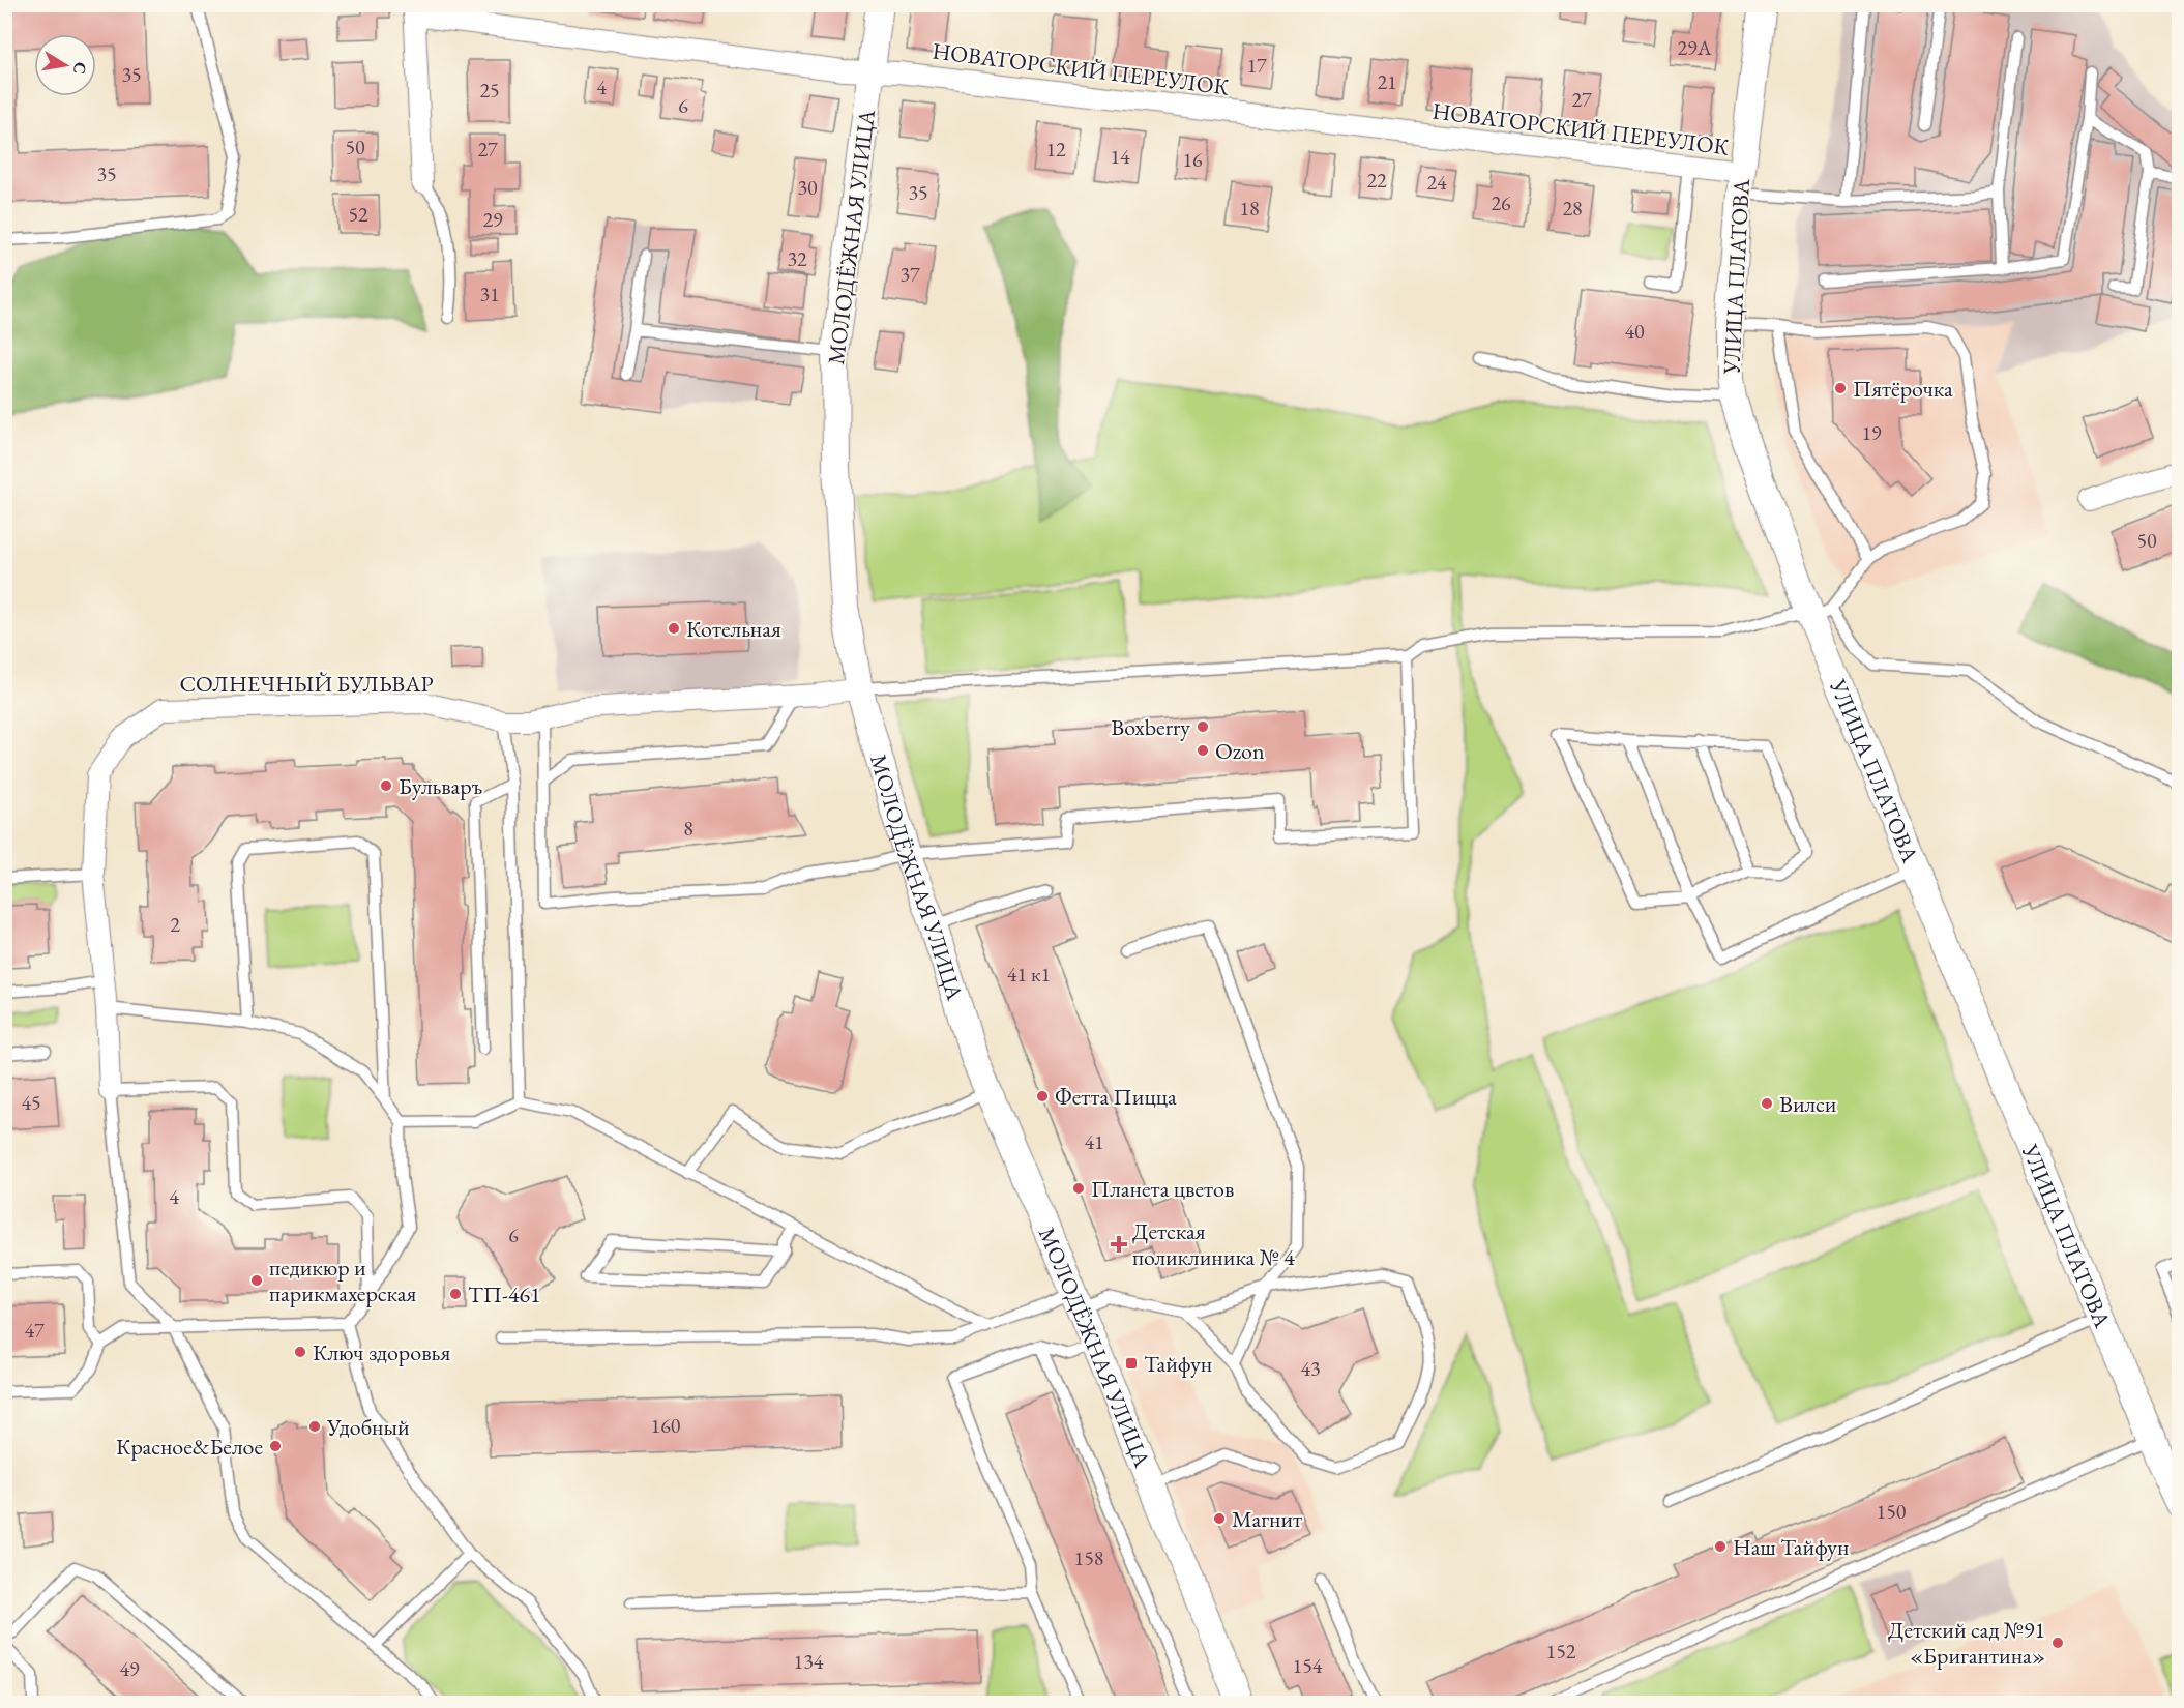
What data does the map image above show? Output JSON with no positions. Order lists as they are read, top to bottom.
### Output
{
  "streets": {
    "street": [
      "НОВАТОРСКИЙ ПЕРЕУЛОК",
      "МОЛОДЁЖНАЯ УЛИЦА",
      "УЛИЦА ПЛАТОВА",
      "СОЛНЕЧНЫЙ БУЛЬВАР"
    ]
  },
  "crossings": [
    ["НОВАТОРСКИЙ ПЕРЕУЛОК", "МОЛОДЁЖНАЯ УЛИЦА"],
    ["НОВАТОРСКИЙ ПЕРЕУЛОК", "УЛИЦА ПЛАТОВА"],
    ["МОЛОДЁЖНАЯ УЛИЦА", "СОЛНЕЧНЫЙ БУЛЬВАР"]
  ],
  "places": {
    "other": [
      "Пятёрочка",
      "Котельная",
      "Boxberry",
      "Ozon",
      "Бульваръ",
      "Фетта Пицца",
      "Вилси",
      "Планета цветов",
      "педикюр и парикмахерская",
      "ТП-461",
      "Ключ здоровья",
      "Удобный",
      "Красное&Белое",
      "Магнит",
      "Наш Тайфун",
      "Детский сад №91 «Бригантина»"
    ],
    "health": ["Детская поликлиника № 4"],
    "transit": ["Тайфун"]
  },
  "house_numbers": [
    "29А",
    "17",
    "35",
    "21",
    "4",
    "25",
    "27",
    "6",
    "50",
    "27",
    "12",
    "14",
    "16",
    "35",
    "22",
    "24",
    "30",
    "35",
    "26",
    "18",
    "28",
    "52",
    "29",
    "32",
    "37",
    "31",
    "40",
    "19",
    "50",
    "8",
    "2",
    "41 к1",
    "45",
    "41",
    "4",
    "6",
    "47",
    "43",
    "160",
    "150",
    "158",
    "152",
    "134",
    "154",
    "49"
  ],
  "north": "right"
}
